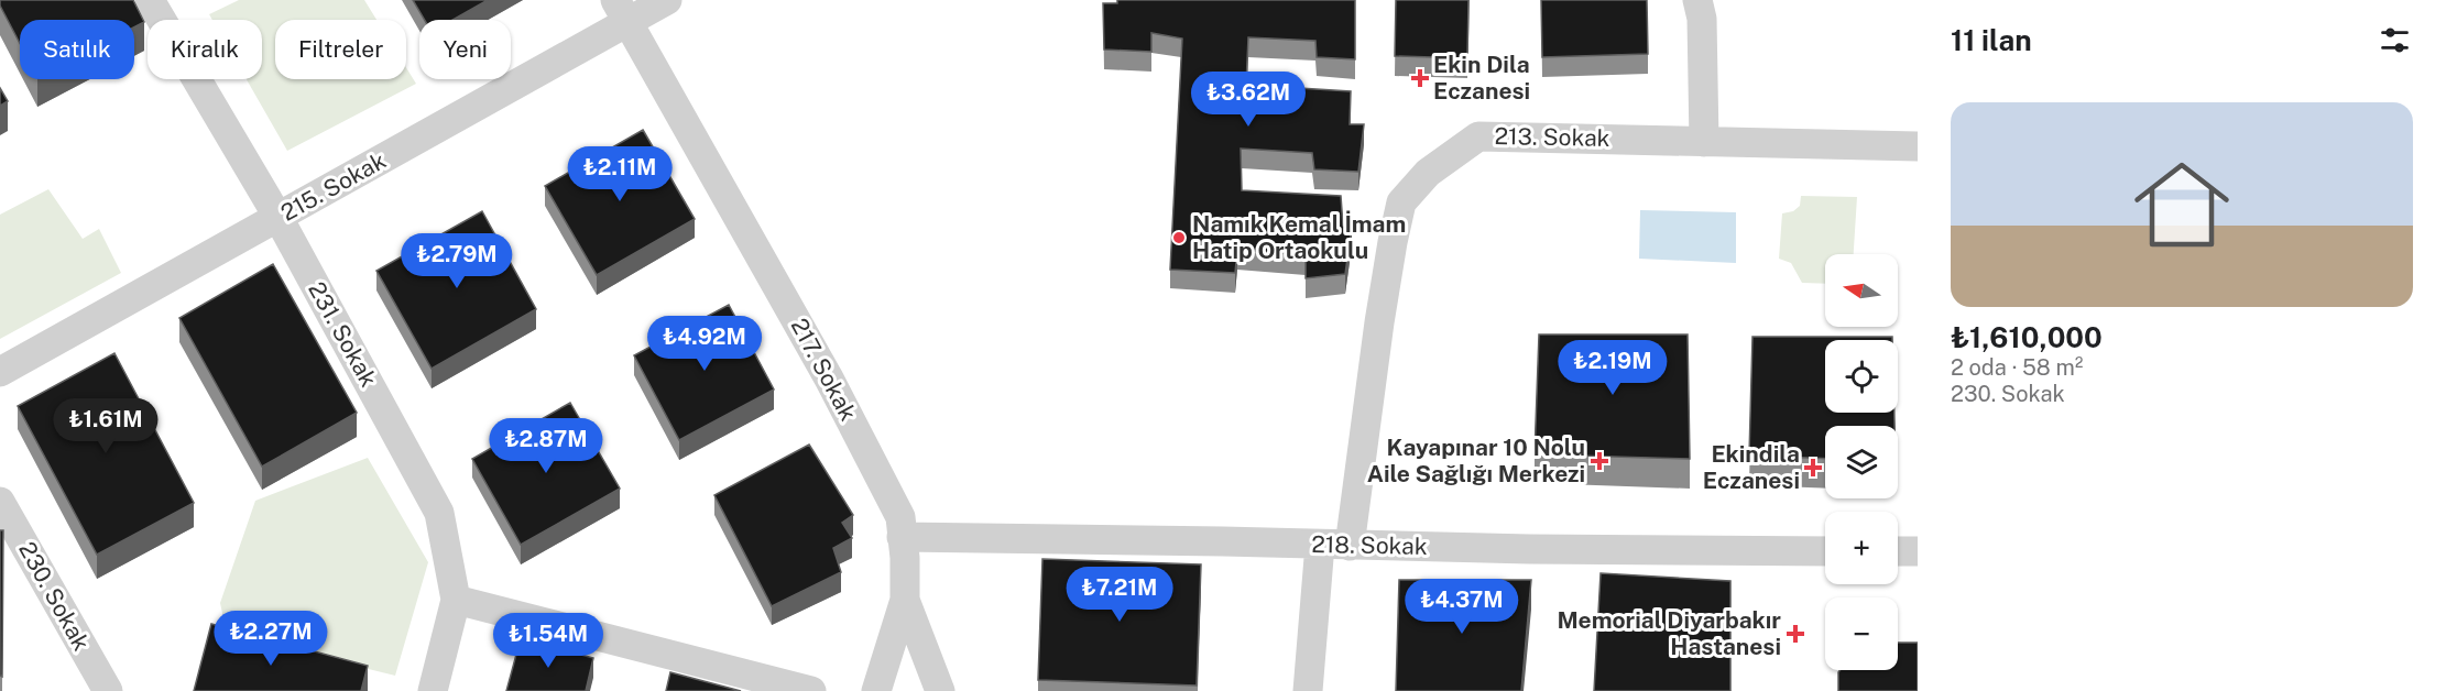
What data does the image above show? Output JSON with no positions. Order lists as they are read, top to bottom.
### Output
{
  "streets": {
    "street": [
      "213. Sokak",
      "215. Sokak",
      "231. Sokak",
      "217. Sokak",
      "218. Sokak",
      "230. Sokak"
    ]
  },
  "crossings": [
    ["213. Sokak", "218. Sokak"],
    ["215. Sokak", "231. Sokak"],
    ["215. Sokak", "217. Sokak"],
    ["217. Sokak", "218. Sokak"]
  ],
  "places": {
    "health": [
      "Ekin Dila Eczanesi",
      "Kayapınar 10 Nolu Aile Sağlığı Merkezi",
      "Ekindila Eczanesi",
      "Memorial Diyarbakır Hastanesi"
    ],
    "other": ["Namık Kemal İmam Hatip Ortaokulu"]
  },
  "north": "left",
  "page": {
    "heading": "11 ilan",
    "chip": [
      "Satılık",
      "Kiralık",
      "Filtreler",
      "Yeni"
    ],
    "price": [
      "₺3.62M",
      "₺2.11M",
      "₺2.79M",
      "₺4.92M",
      "₺2.19M",
      "₺1.61M",
      "₺2.87M",
      "₺7.21M",
      "₺4.37M",
      "₺2.27M",
      "₺1.54M"
    ],
    "list": [
      {
        "name": "₺1,610,000",
        "note": "2 oda · 58 m² · 230. Sokak"
      }
    ],
    "map_buttons": ["+", "−"]
  }
}
